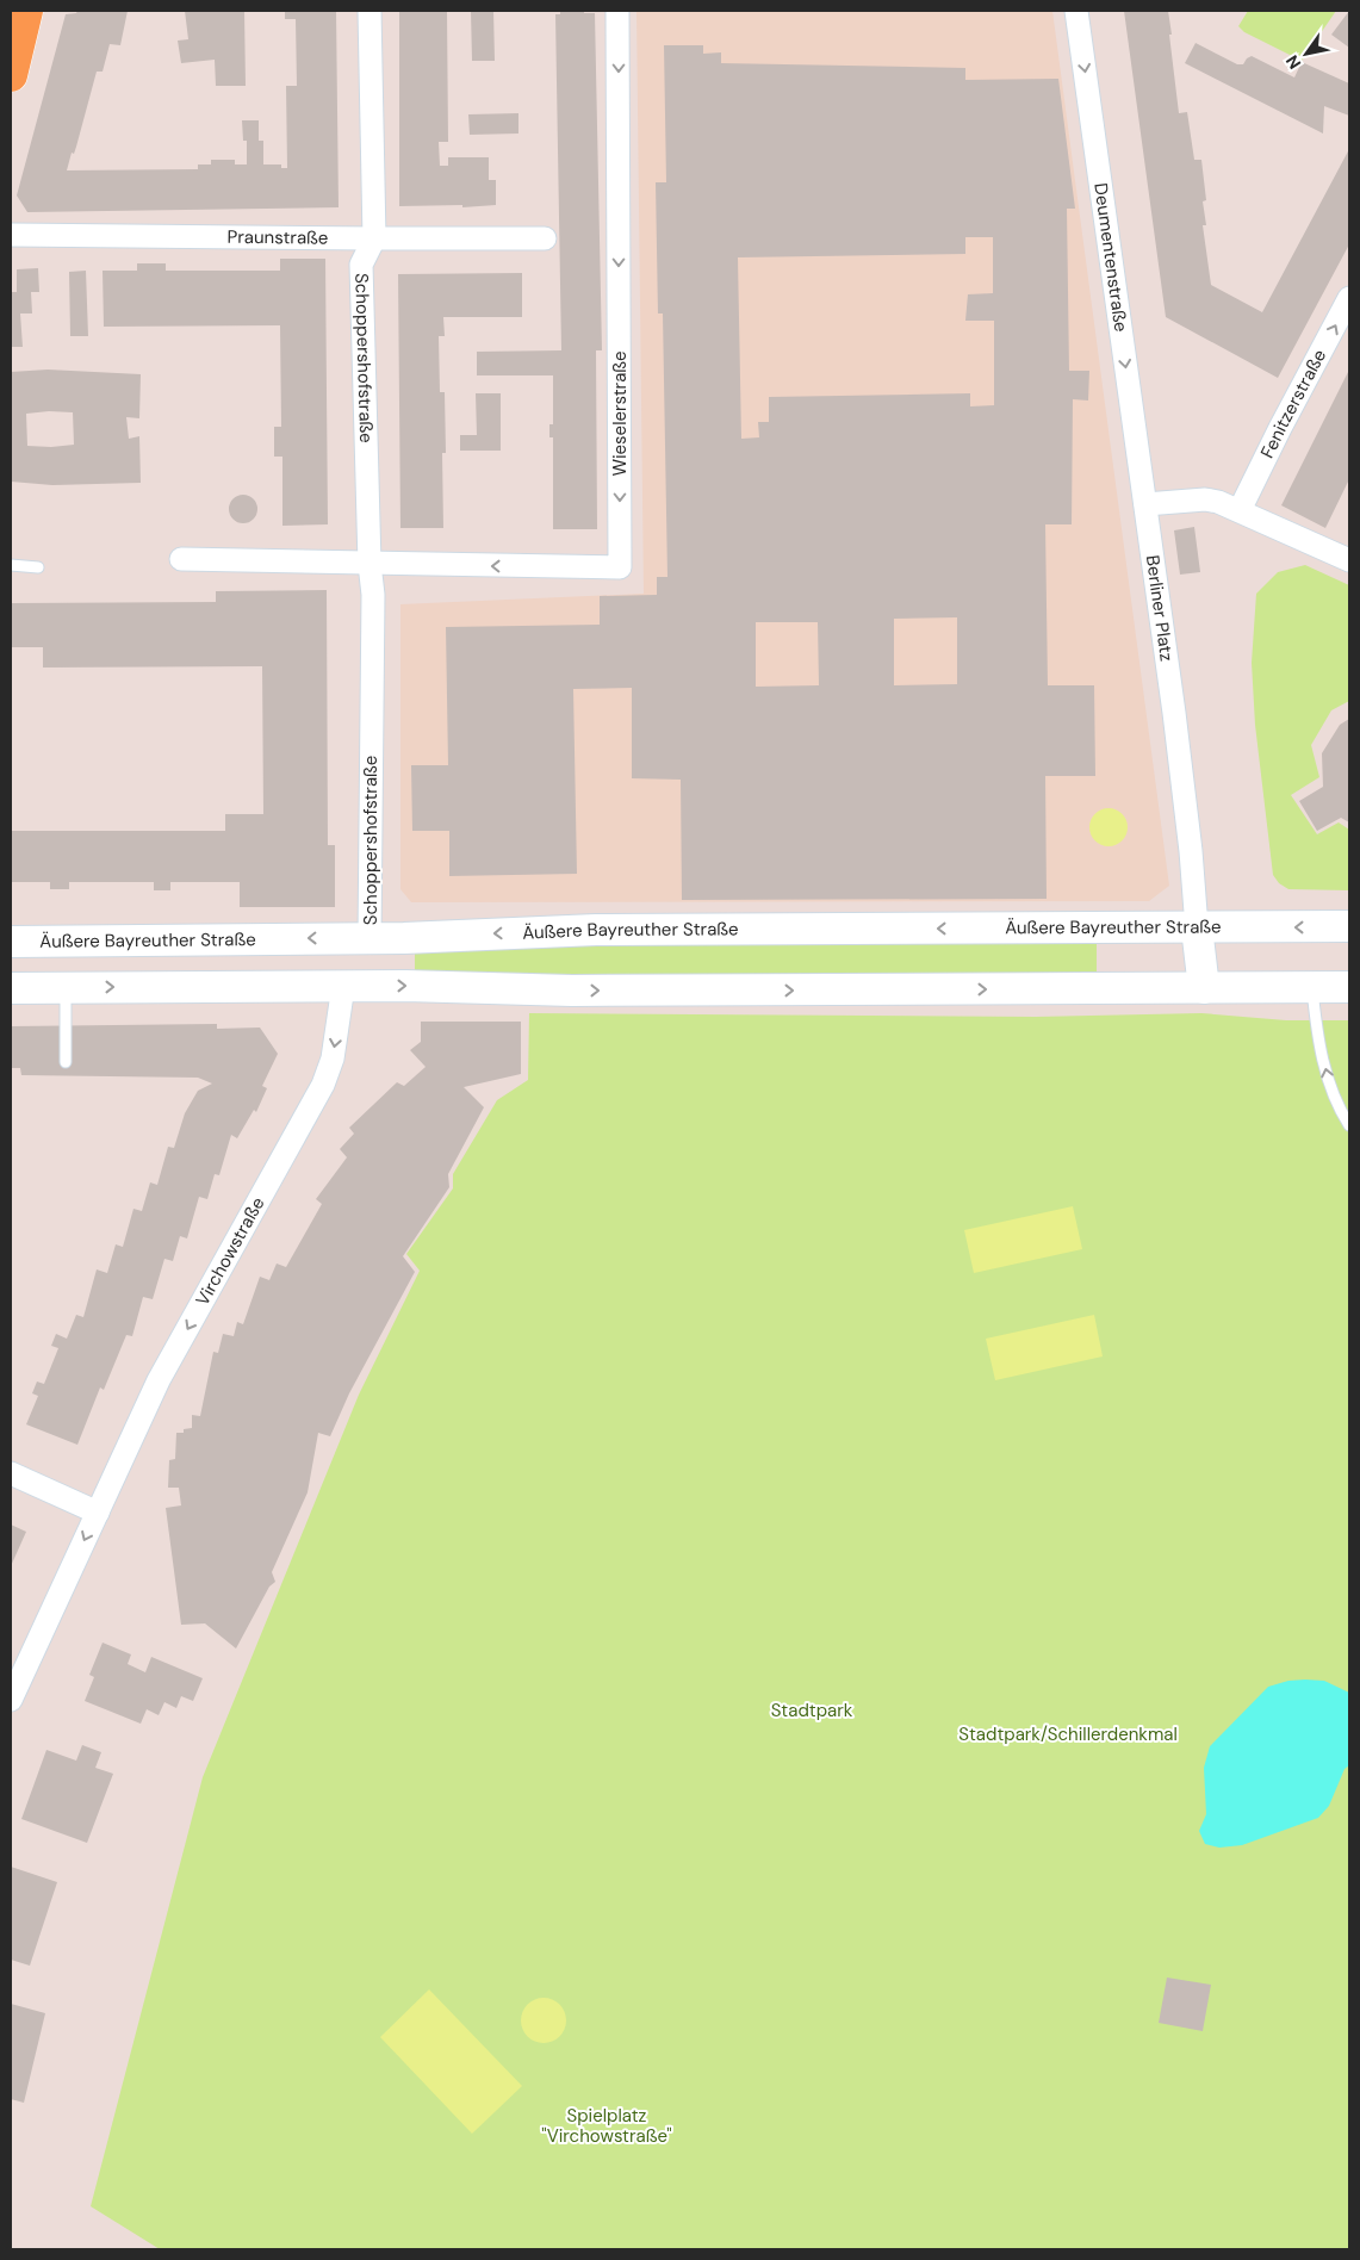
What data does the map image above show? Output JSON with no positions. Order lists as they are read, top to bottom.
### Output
{
  "streets": {
    "main road": ["Äußere Bayreuther Straße"],
    "street": [
      "Praunstraße",
      "Deumentenstraße",
      "Schoppershofstraße",
      "Fenitzerstraße",
      "Wieselerstraße",
      "Berliner Platz",
      "Virchowstraße"
    ]
  },
  "crossings": [
    ["Praunstraße", "Schoppershofstraße"],
    ["Deumentenstraße", "Berliner Platz"],
    ["Schoppershofstraße", "Wieselerstraße"],
    ["Schoppershofstraße", "Äußere Bayreuther Straße"],
    ["Berliner Platz", "Äußere Bayreuther Straße"]
  ],
  "one_way": ["Deumentenstraße", "Fenitzerstraße", "Virchowstraße"],
  "parks": ["Stadtpark", "Stadtpark/Schillerdenkmal", "Spielplatz \"Virchowstraße\""],
  "north": "bottom left"
}
